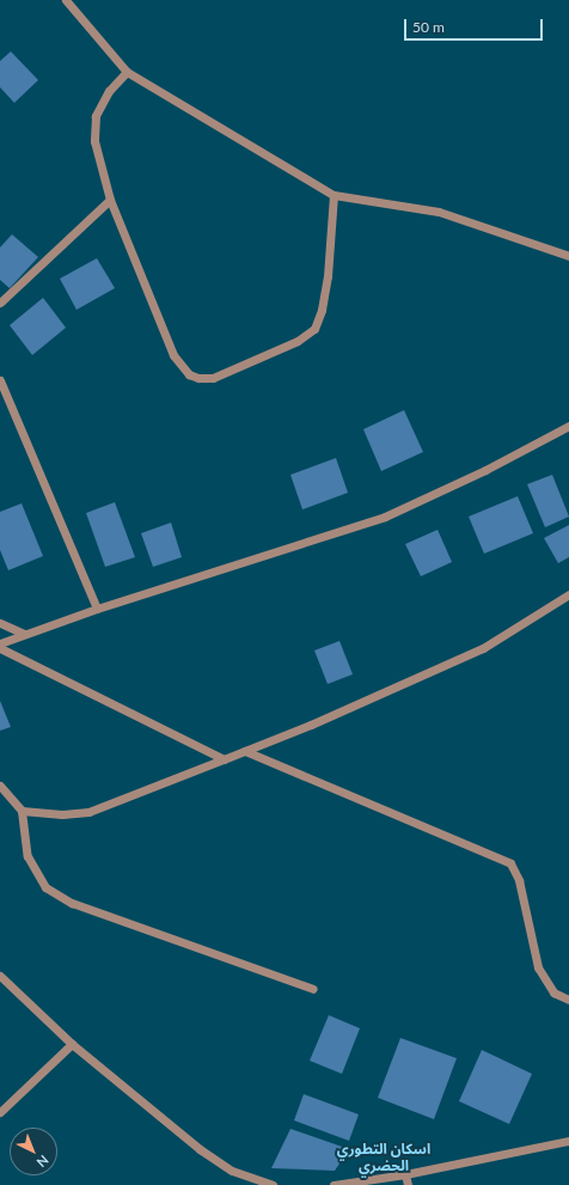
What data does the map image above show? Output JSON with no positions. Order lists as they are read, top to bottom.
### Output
{
  "districts": ["اسكان التطوري الحضري"],
  "scale_bar": "50 m",
  "north": "bottom right"
}
